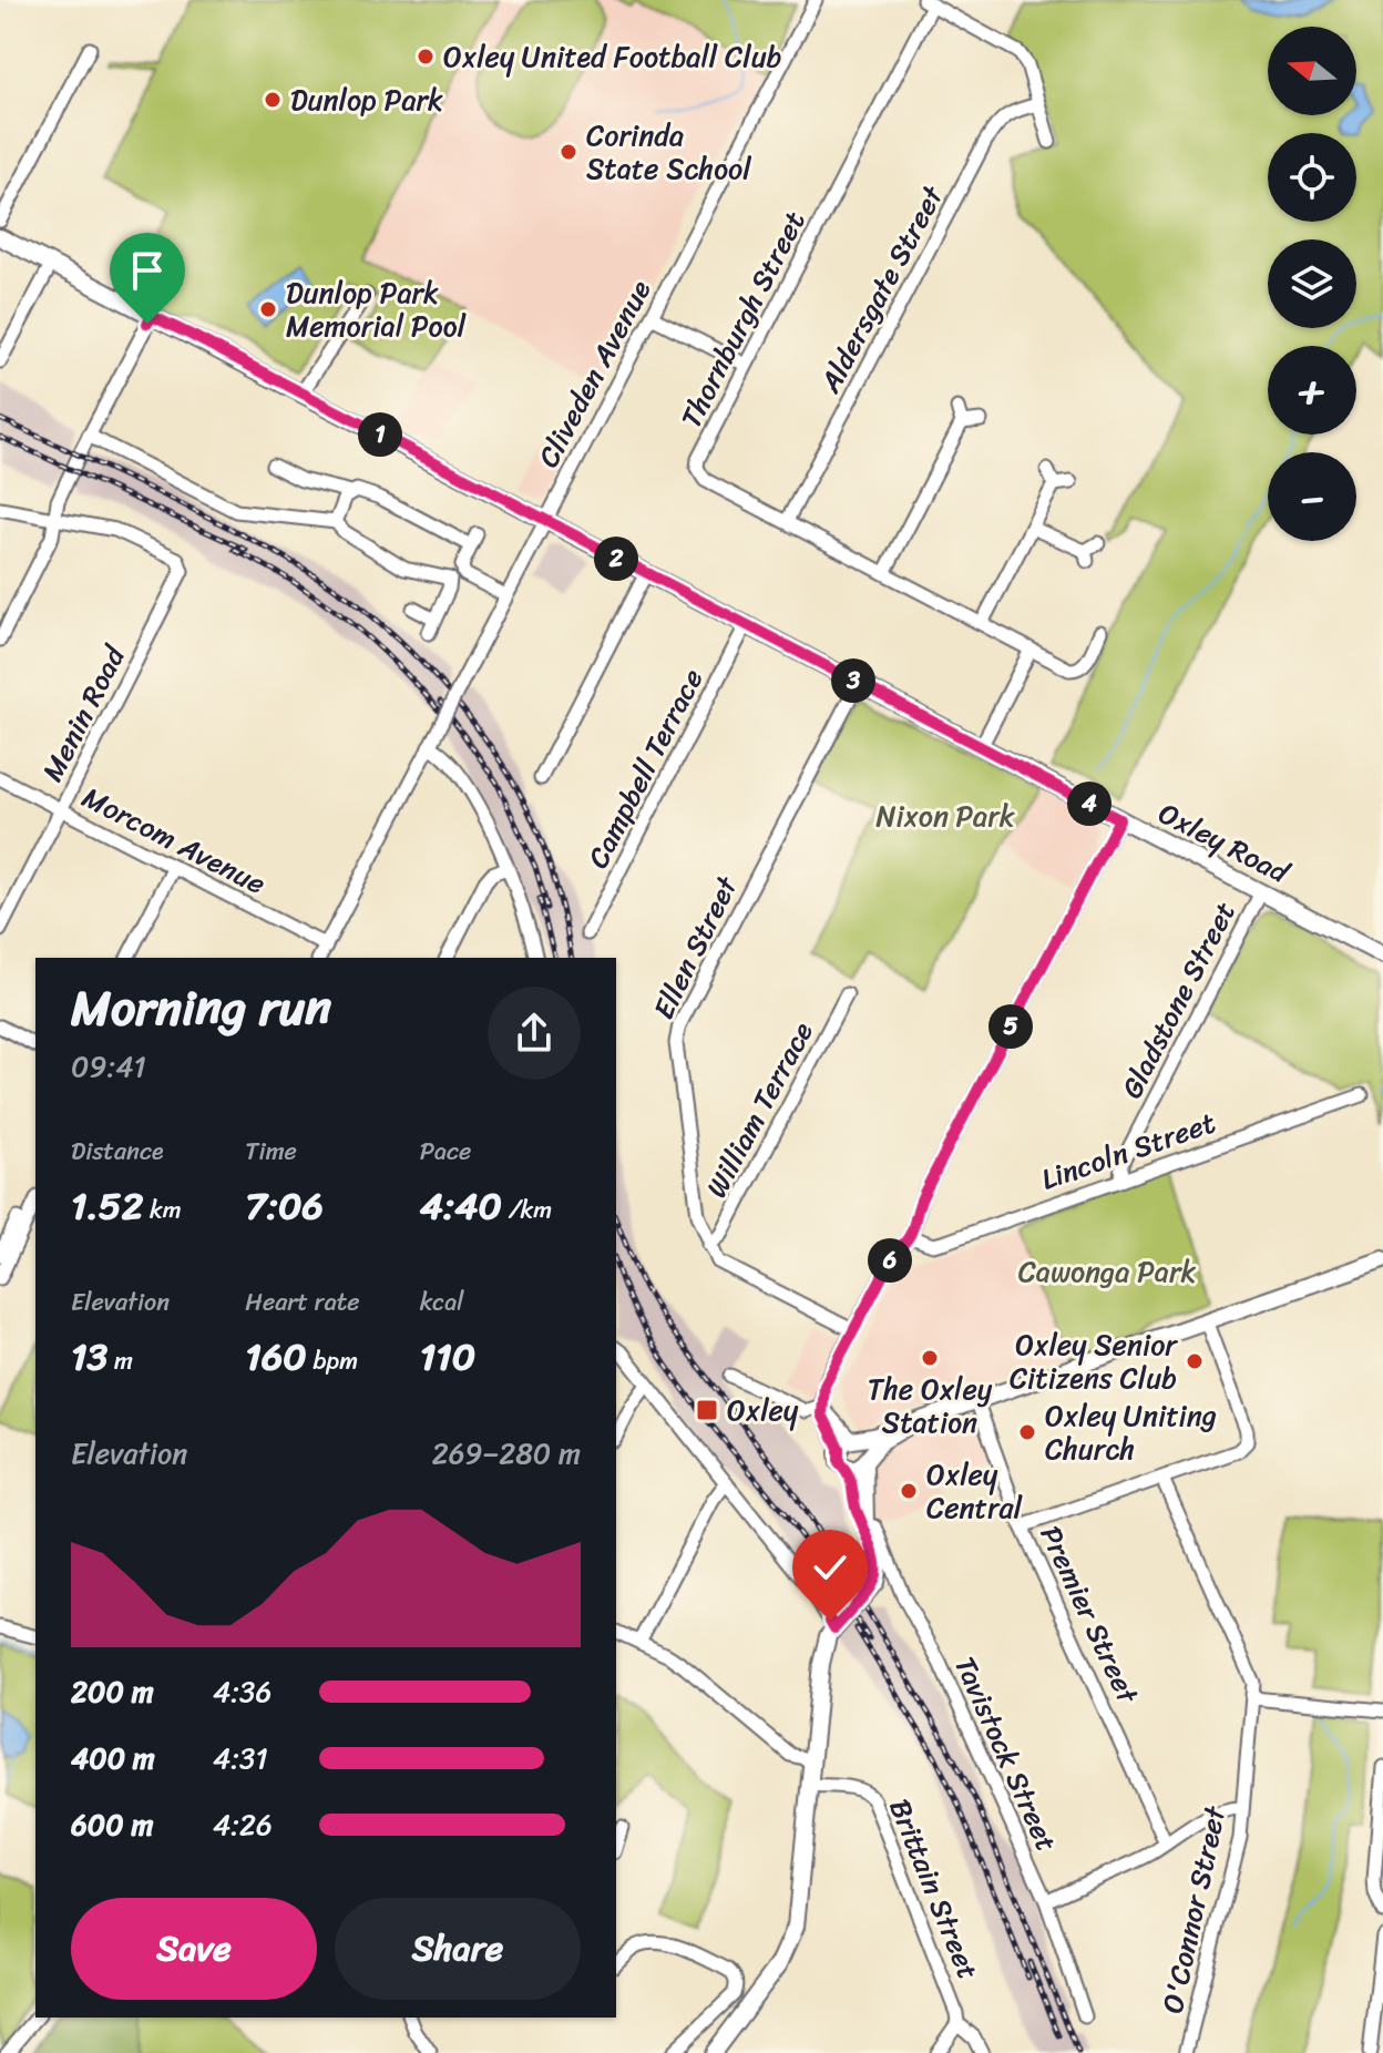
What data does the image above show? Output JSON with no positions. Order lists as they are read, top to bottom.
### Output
{
  "streets": {
    "main road": ["Oxley Road"],
    "street": [
      "Aldersgate Street",
      "Thornburgh Street",
      "Cliveden Avenue",
      "Menin Road",
      "Campbell Terrace",
      "Morcom Avenue",
      "Ellen Street",
      "Gladstone Street",
      "William Terrace",
      "Lincoln Street",
      "Premier Street",
      "Tavistock Street",
      "Brittain Street",
      "O'Connor Street"
    ]
  },
  "crossings": [
    ["Aldersgate Street", "Thornburgh Street"],
    ["Cliveden Avenue", "Morcom Avenue"],
    ["Cliveden Avenue", "Oxley Road"],
    ["Menin Road", "Morcom Avenue"],
    ["Campbell Terrace", "Oxley Road"],
    ["Oxley Road", "Ellen Street"],
    ["Oxley Road", "Gladstone Street"],
    ["Ellen Street", "William Terrace"],
    ["Gladstone Street", "Lincoln Street"]
  ],
  "parks": ["Nixon Park", "Cawonga Park"],
  "places": {
    "other": [
      "Oxley United Football Club",
      "Dunlop Park",
      "Corinda State School",
      "Dunlop Park Memorial Pool",
      "The Oxley Station",
      "Oxley Senior Citizens Club",
      "Oxley Uniting Church",
      "Oxley Central"
    ],
    "transit": ["Oxley"]
  },
  "north": "left",
  "page": {
    "map_buttons": ["+", "−"],
    "pins": [
      "1",
      "2",
      "3",
      "4",
      "5",
      "6"
    ],
    "heading": ["Morning run", "09:41"],
    "stats": [
      ["Distance", "1.52 km"],
      ["Time", "7:06"],
      ["Pace", "4:40 /km"],
      ["Elevation", "13 m"],
      ["Heart rate", "160 bpm"],
      ["kcal", "110"]
    ],
    "chart": ["Elevation", "269–280 m"],
    "list": [
      {
        "name": "200 m",
        "note": "4:36"
      },
      {
        "name": "400 m",
        "note": "4:31"
      },
      {
        "name": "600 m",
        "note": "4:26"
      }
    ],
    "buttons": ["Save", "Share"]
  }
}
